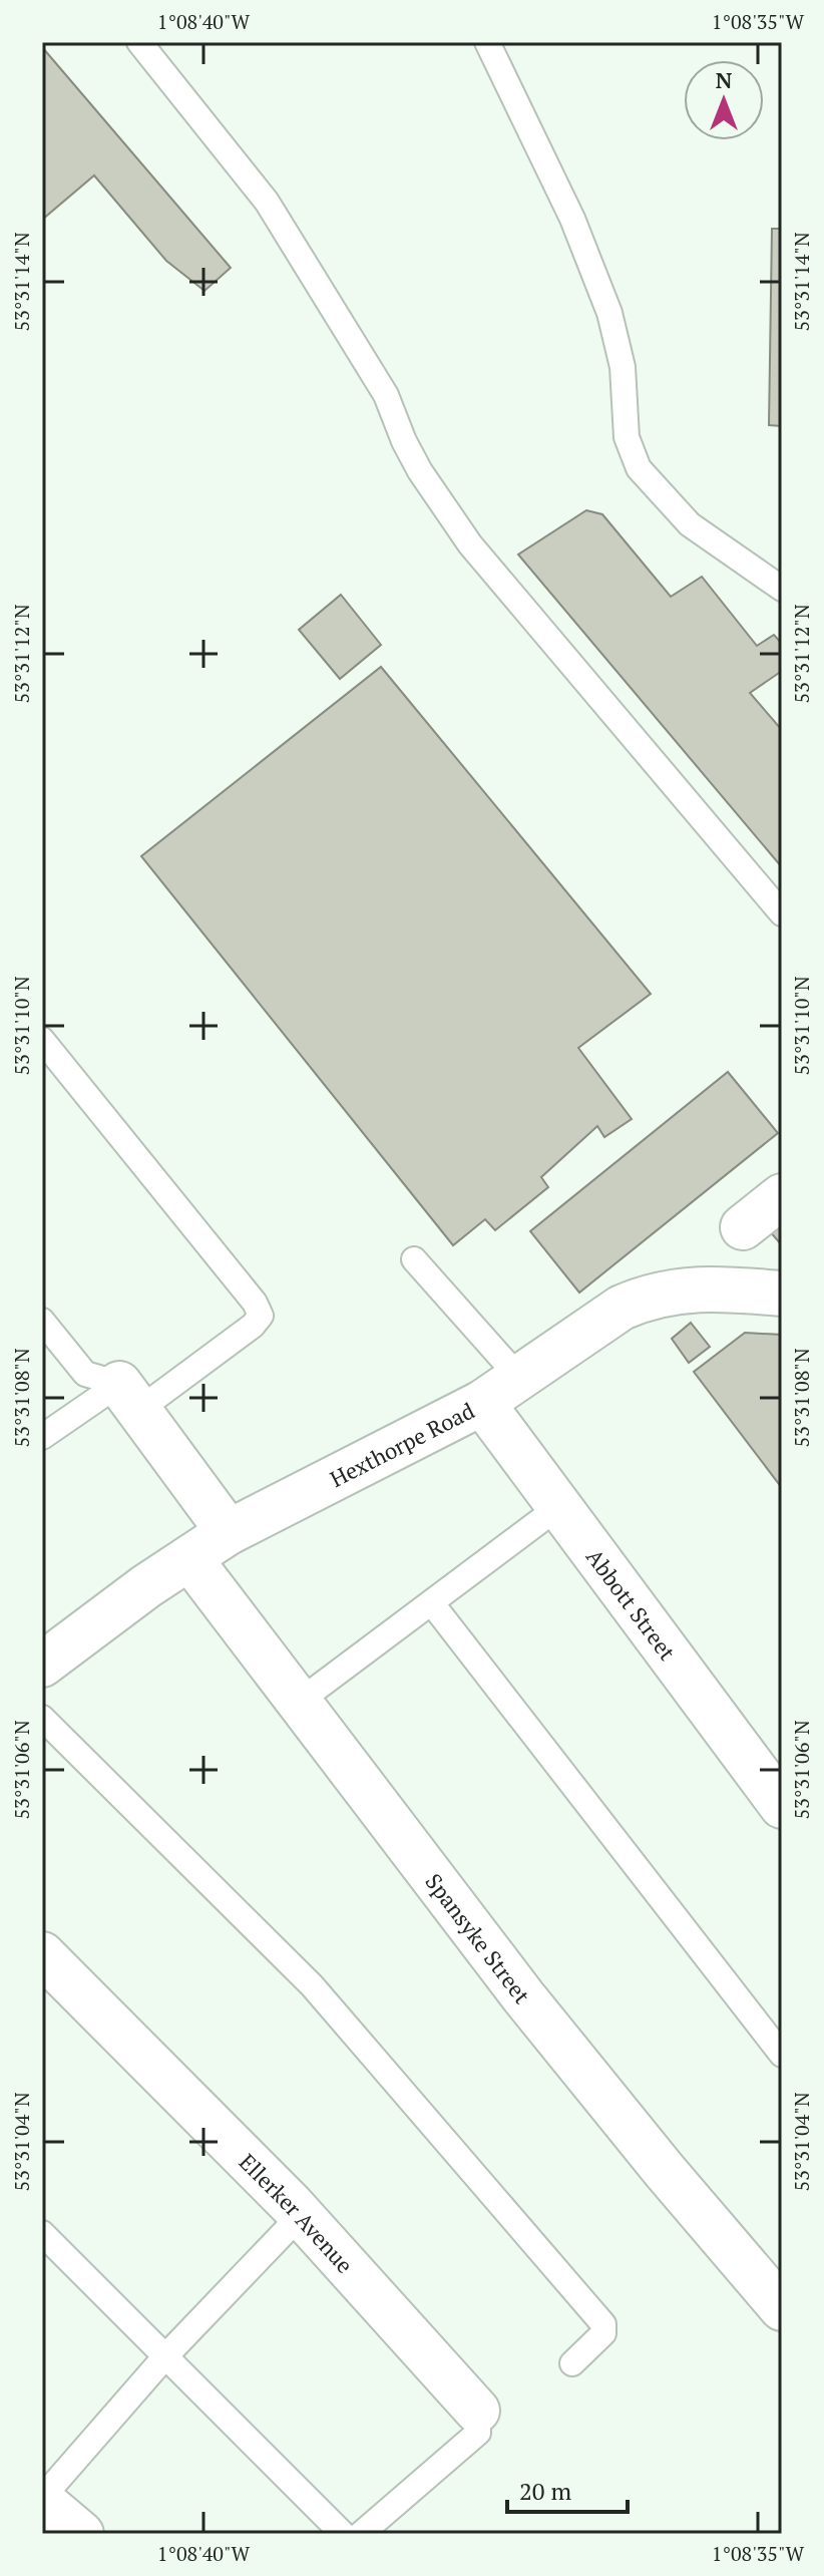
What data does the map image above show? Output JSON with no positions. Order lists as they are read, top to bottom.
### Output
{
  "streets": {
    "street": [
      "Hexthorpe Road",
      "Abbott Street",
      "Spansyke Street",
      "Ellerker Avenue"
    ]
  },
  "crossings": [
    ["Hexthorpe Road", "Abbott Street"],
    ["Hexthorpe Road", "Spansyke Street"]
  ],
  "scale_bar": "20 m",
  "north": "top",
  "coordinates": [
    "1°08'40\"W",
    "1°08'35\"W",
    "53°31'14\"N",
    "53°31'12\"N",
    "53°31'10\"N",
    "53°31'08\"N",
    "53°31'06\"N",
    "53°31'04\"N"
  ]
}
